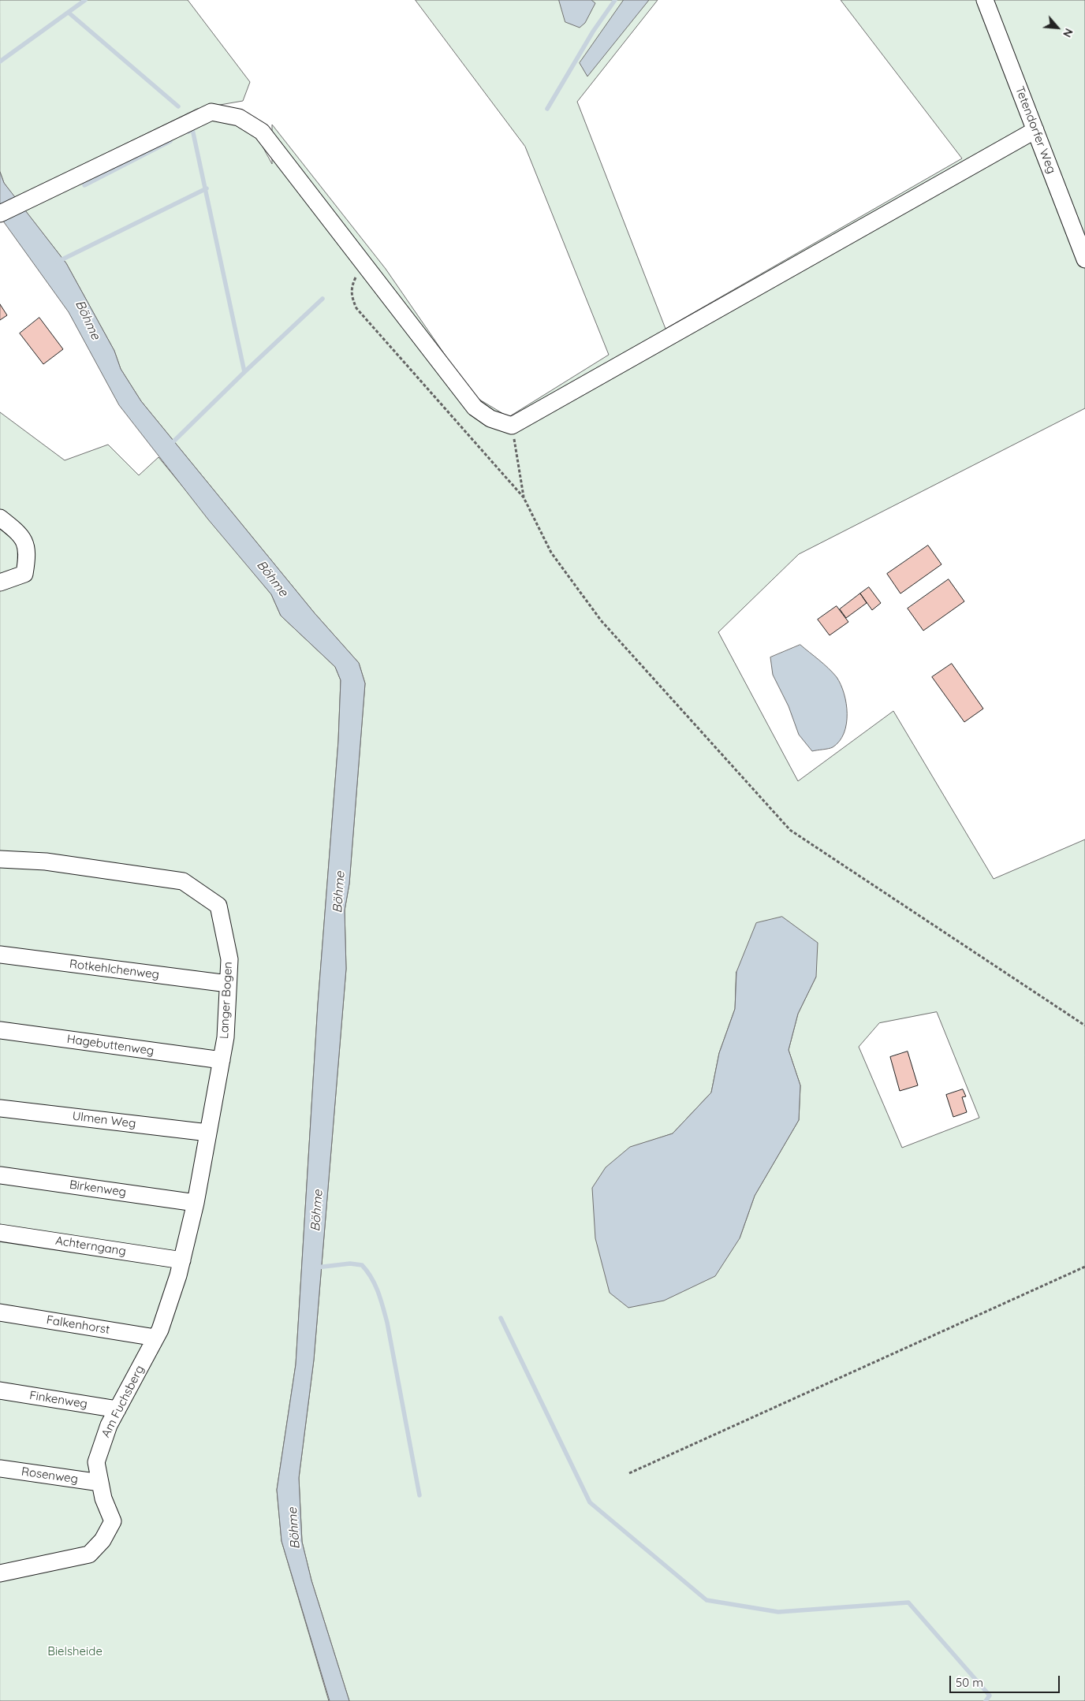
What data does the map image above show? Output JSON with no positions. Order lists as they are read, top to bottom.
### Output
{
  "streets": {
    "street": [
      "Tetendorfer Weg",
      "Rotkehlchenweg",
      "Langer Bogen",
      "Hagebuttenweg",
      "Ulmen Weg",
      "Birkenweg",
      "Achterngang",
      "Falkenhorst",
      "Finkenweg",
      "Am Fuchsberg",
      "Rosenweg"
    ]
  },
  "crossings": [
    ["Rotkehlchenweg", "Langer Bogen"],
    ["Langer Bogen", "Hagebuttenweg"],
    ["Langer Bogen", "Ulmen Weg"],
    ["Langer Bogen", "Birkenweg"],
    ["Langer Bogen", "Am Fuchsberg"],
    ["Birkenweg", "Am Fuchsberg"],
    ["Achterngang", "Am Fuchsberg"],
    ["Falkenhorst", "Am Fuchsberg"],
    ["Finkenweg", "Am Fuchsberg"],
    ["Am Fuchsberg", "Rosenweg"]
  ],
  "water": ["Böhme"],
  "parks": ["Bielsheide"],
  "scale_bar": "50 m",
  "north": "bottom right"
}
